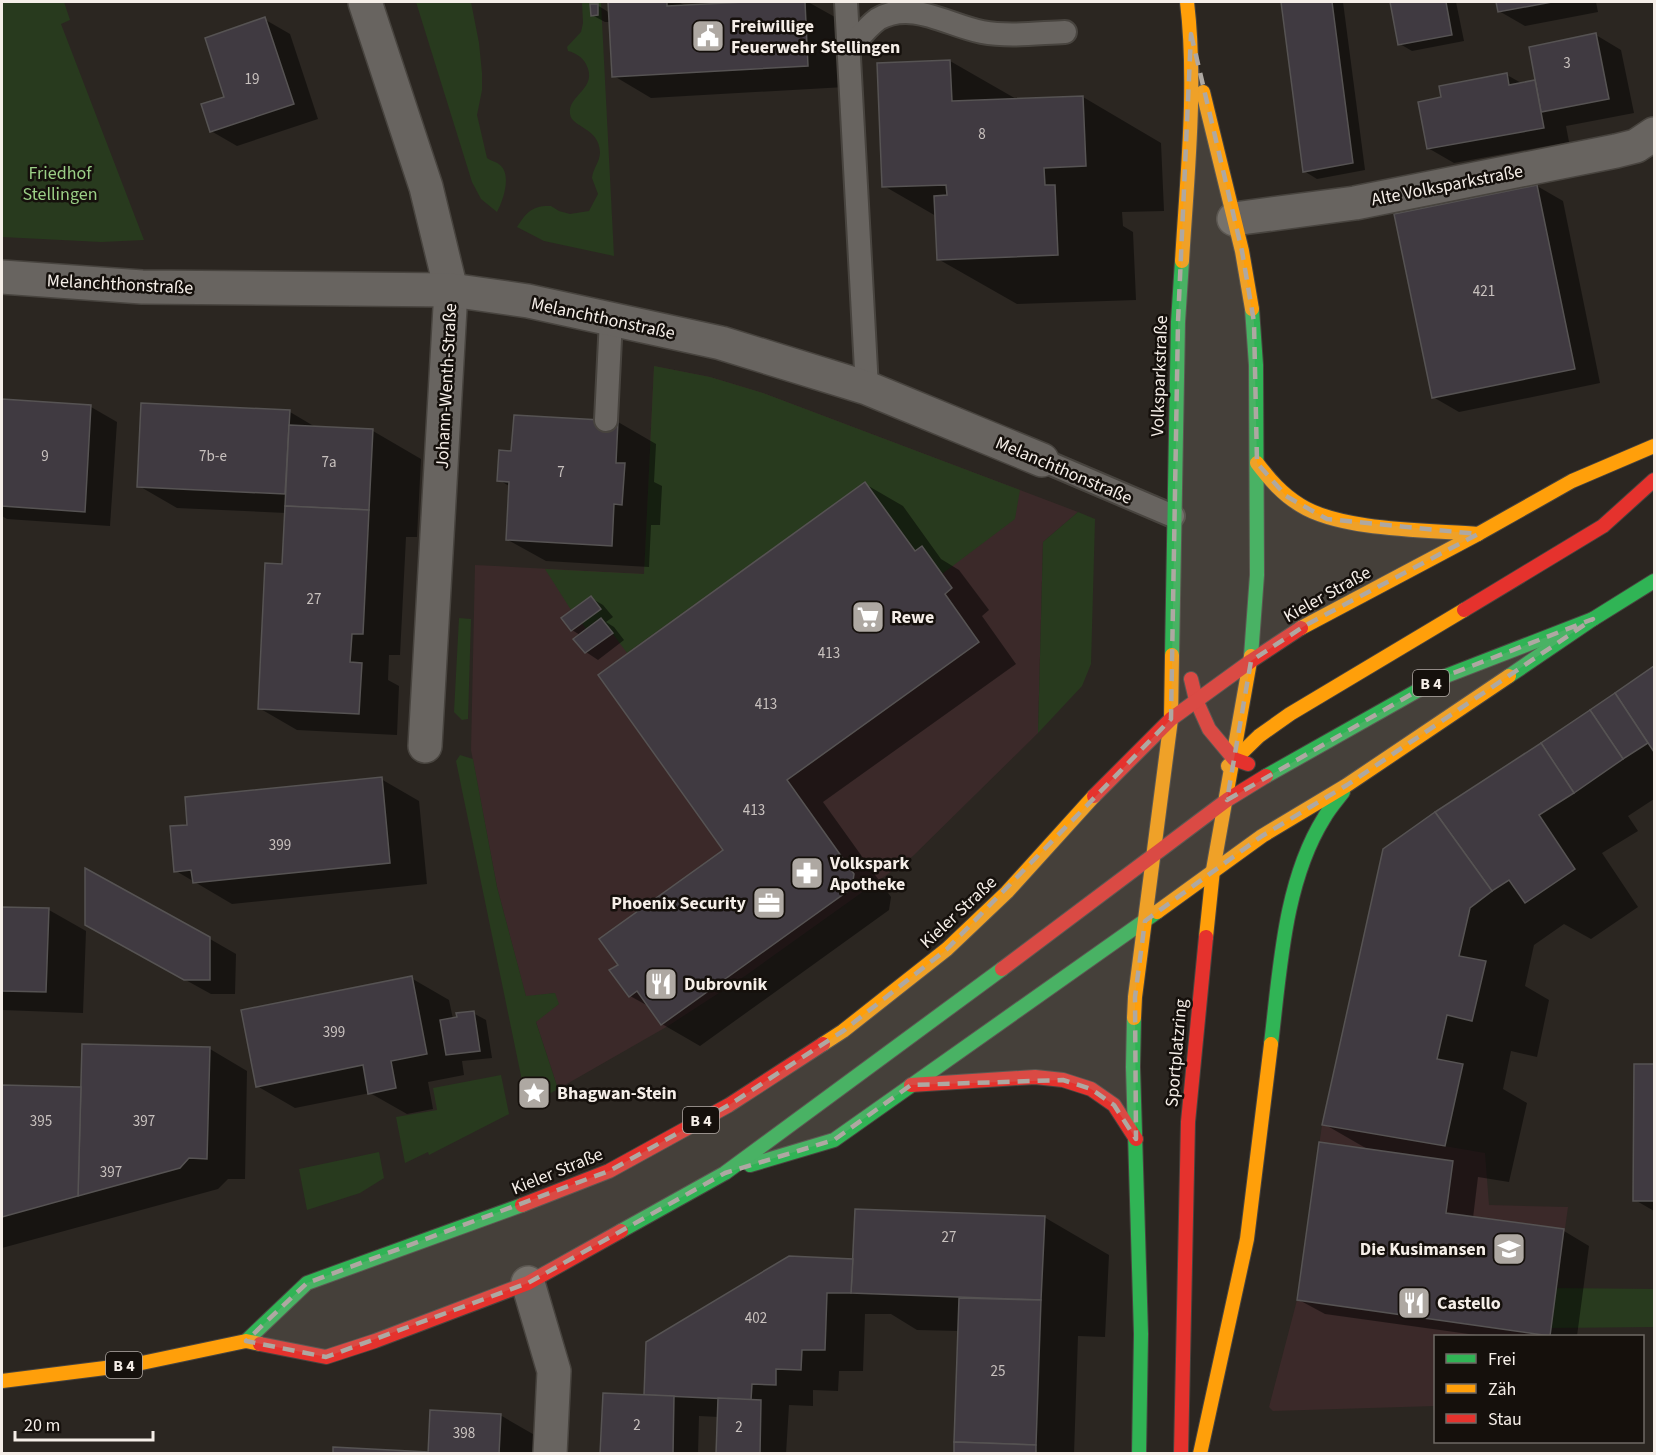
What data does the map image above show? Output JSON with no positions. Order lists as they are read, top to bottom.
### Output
{
  "streets": {
    "main road": [
      "Volksparkstraße",
      "Kieler Straße",
      "B 4",
      "Sportplatzring"
    ],
    "street": ["Alte Volksparkstraße", "Melanchthonstraße", "Johann-Wenth-Straße"]
  },
  "crossings": [
    ["Alte Volksparkstraße", "Volksparkstraße"],
    ["Melanchthonstraße", "Volksparkstraße"],
    ["Melanchthonstraße", "Johann-Wenth-Straße"],
    ["Volksparkstraße", "Kieler Straße"],
    ["Volksparkstraße", "Sportplatzring"],
    ["Kieler Straße", "B 4"],
    ["Kieler Straße", "Sportplatzring"],
    ["B 4", "Sportplatzring"]
  ],
  "parks": ["Friedhof Stellingen"],
  "places": {
    "public building": ["Freiwillige Feuerwehr Stellingen"],
    "supermarket": ["Rewe"],
    "pharmacy": ["Volkspark Apotheke"],
    "office": ["Phoenix Security"],
    "restaurant": ["Dubrovnik", "Castello"],
    "place": ["Bhagwan-Stein"],
    "school or university": ["Die Kusimansen"]
  },
  "house_numbers": [
    "3",
    "19",
    "8",
    "421",
    "9",
    "7b-e",
    "7a",
    "7",
    "27",
    "413",
    "413",
    "413",
    "399",
    "399",
    "395",
    "397",
    "397",
    "27",
    "402",
    "25",
    "2",
    "2",
    "398"
  ],
  "legend": ["Frei", "Zäh", "Stau"],
  "scale_bar": "20 m"
}
